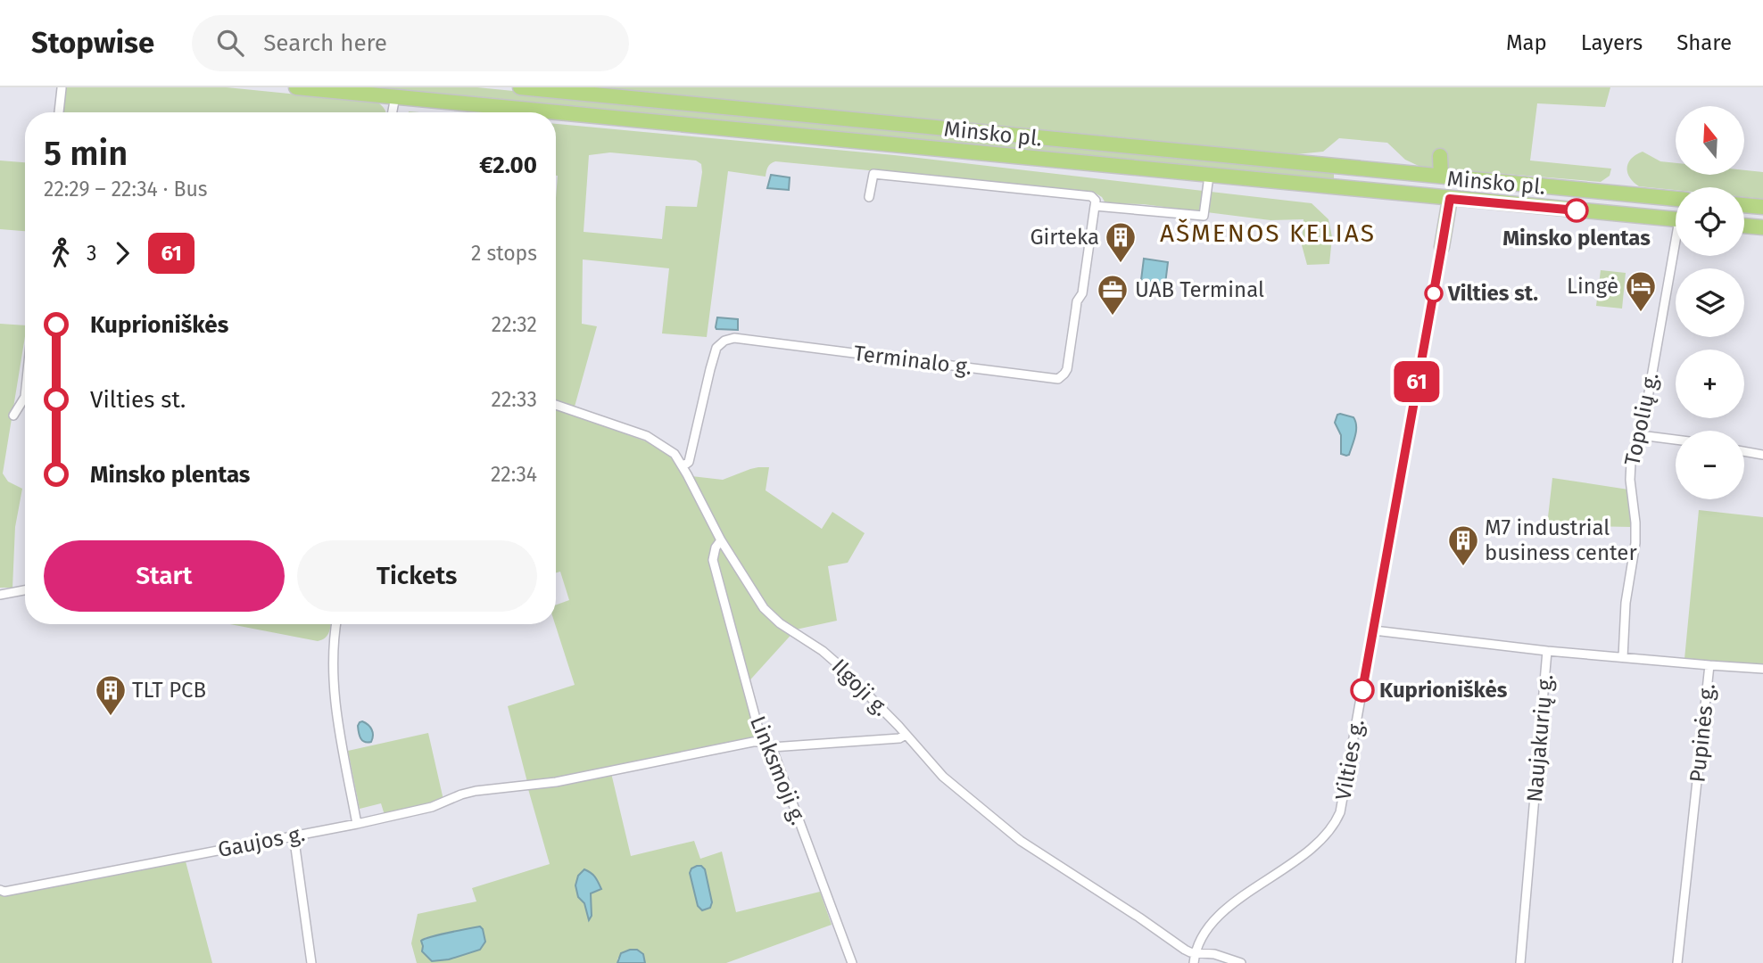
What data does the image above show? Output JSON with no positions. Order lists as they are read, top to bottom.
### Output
{
  "streets": {
    "highway": ["Minsko pl."],
    "street": [
      "Terminalo g.",
      "Topolių g.",
      "Ilgoji g.",
      "Pupinės g.",
      "Naujakurių g.",
      "Vilties g.",
      "Linksmoji g.",
      "Gaujos g."
    ]
  },
  "crossings": [
    ["Terminalo g.", "Ilgoji g."],
    ["Topolių g.", "Pupinės g."],
    ["Ilgoji g.", "Vilties g."],
    ["Ilgoji g.", "Linksmoji g."],
    ["Pupinės g.", "Naujakurių g."],
    ["Naujakurių g.", "Vilties g."],
    ["Linksmoji g.", "Gaujos g."]
  ],
  "districts": ["AŠMENOS KELIAS"],
  "places": {
    "other": ["Minsko plentas", "Vilties st.", "Kuprioniškės"],
    "building": ["Girteka", "M7 industrial business center", "TLT PCB"],
    "hotel": ["Lingė"],
    "office": ["UAB Terminal"]
  },
  "lines": ["bus line 61"],
  "north": "top",
  "page": {
    "header": "Stopwise",
    "search": "Search here",
    "nav": ["Map", "Layers", "Share"],
    "on_map": "61",
    "map_buttons": ["+", "−"],
    "heading": ["5 min", "22:29 – 22:34 · Bus", "€2.00"],
    "legs": ["3", "61", "2 stops"],
    "list": [
      {
        "name": "Kuprioniškės",
        "value": "22:32"
      },
      {
        "name": "Vilties st.",
        "value": "22:33"
      },
      {
        "name": "Minsko plentas",
        "value": "22:34"
      }
    ],
    "buttons": ["Start", "Tickets"]
  }
}
